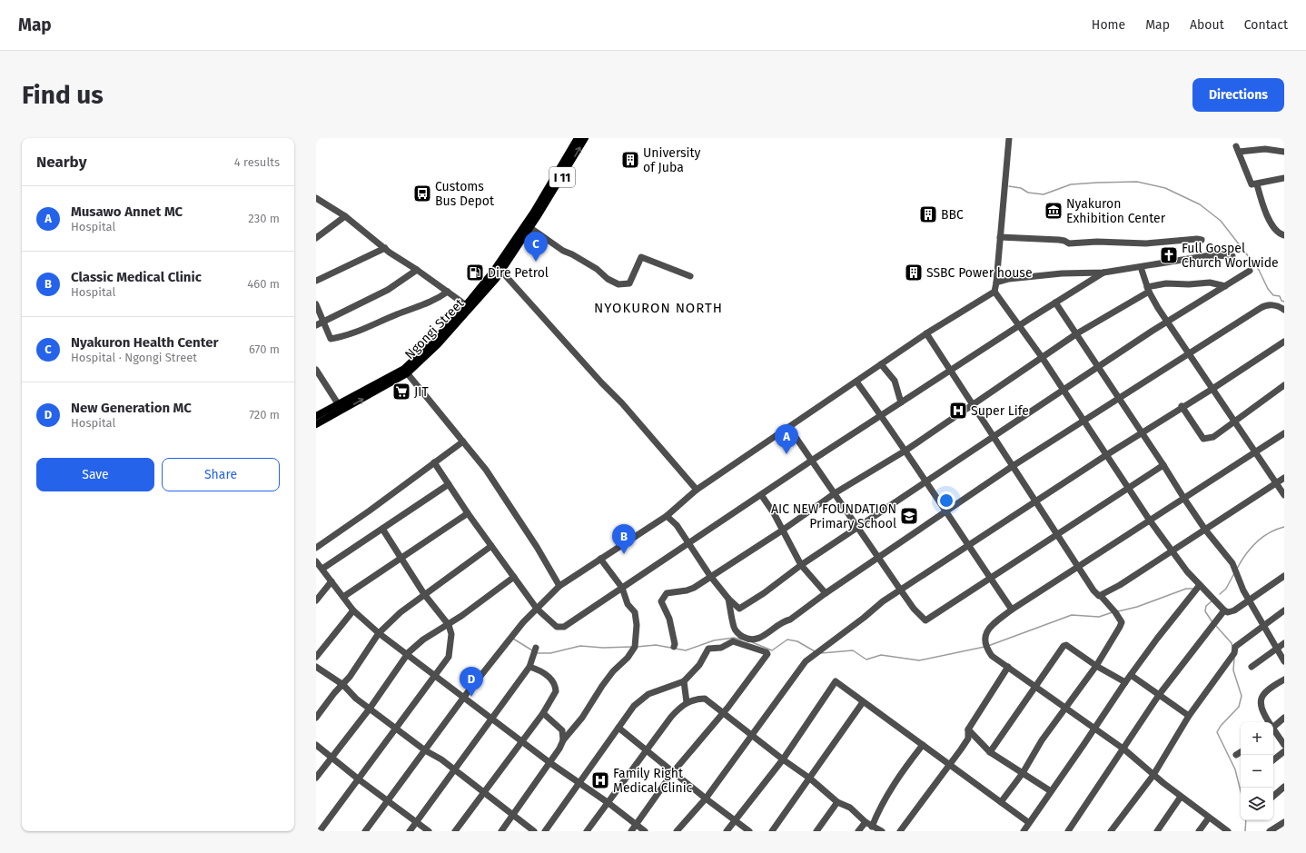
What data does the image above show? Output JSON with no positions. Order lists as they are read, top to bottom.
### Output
{
  "streets": {
    "main road": ["I 11", "Ngongi Street"]
  },
  "crossings": [
    ["I 11", "Ngongi Street"]
  ],
  "districts": ["NYOKURON NORTH"],
  "places": {
    "building": ["University of Juba", "BBC", "SSBC Power house"],
    "bus stop": ["Customs Bus Depot"],
    "museum": ["Nyakuron Exhibition Center"],
    "church": ["Full Gospel Church Worlwide"],
    "fuel station": ["Dire Petrol"],
    "supermarket": ["JIT"],
    "hospital": ["Super Life", "Family Right Medical Clinic"],
    "school or university": ["AIC NEW FOUNDATION Primary School"]
  },
  "page": {
    "header": "Map",
    "nav": [
      "Home",
      "Map",
      "About",
      "Contact"
    ],
    "buttons": [
      "Directions",
      ["Save", "Share"]
    ],
    "title": "Find us",
    "heading": ["Nearby", "4 results"],
    "list": [
      {
        "mark": "A",
        "name": "Musawo Annet MC",
        "note": "Hospital",
        "value": "230 m"
      },
      {
        "mark": "B",
        "name": "Classic Medical Clinic",
        "note": "Hospital",
        "value": "460 m"
      },
      {
        "mark": "C",
        "name": "Nyakuron Health Center",
        "note": "Hospital · Ngongi Street",
        "value": "670 m"
      },
      {
        "mark": "D",
        "name": "New Generation MC",
        "note": "Hospital",
        "value": "720 m"
      }
    ],
    "pins": [
      "C",
      "A",
      "B",
      "D"
    ],
    "map_buttons": ["+", "−"]
  }
}
